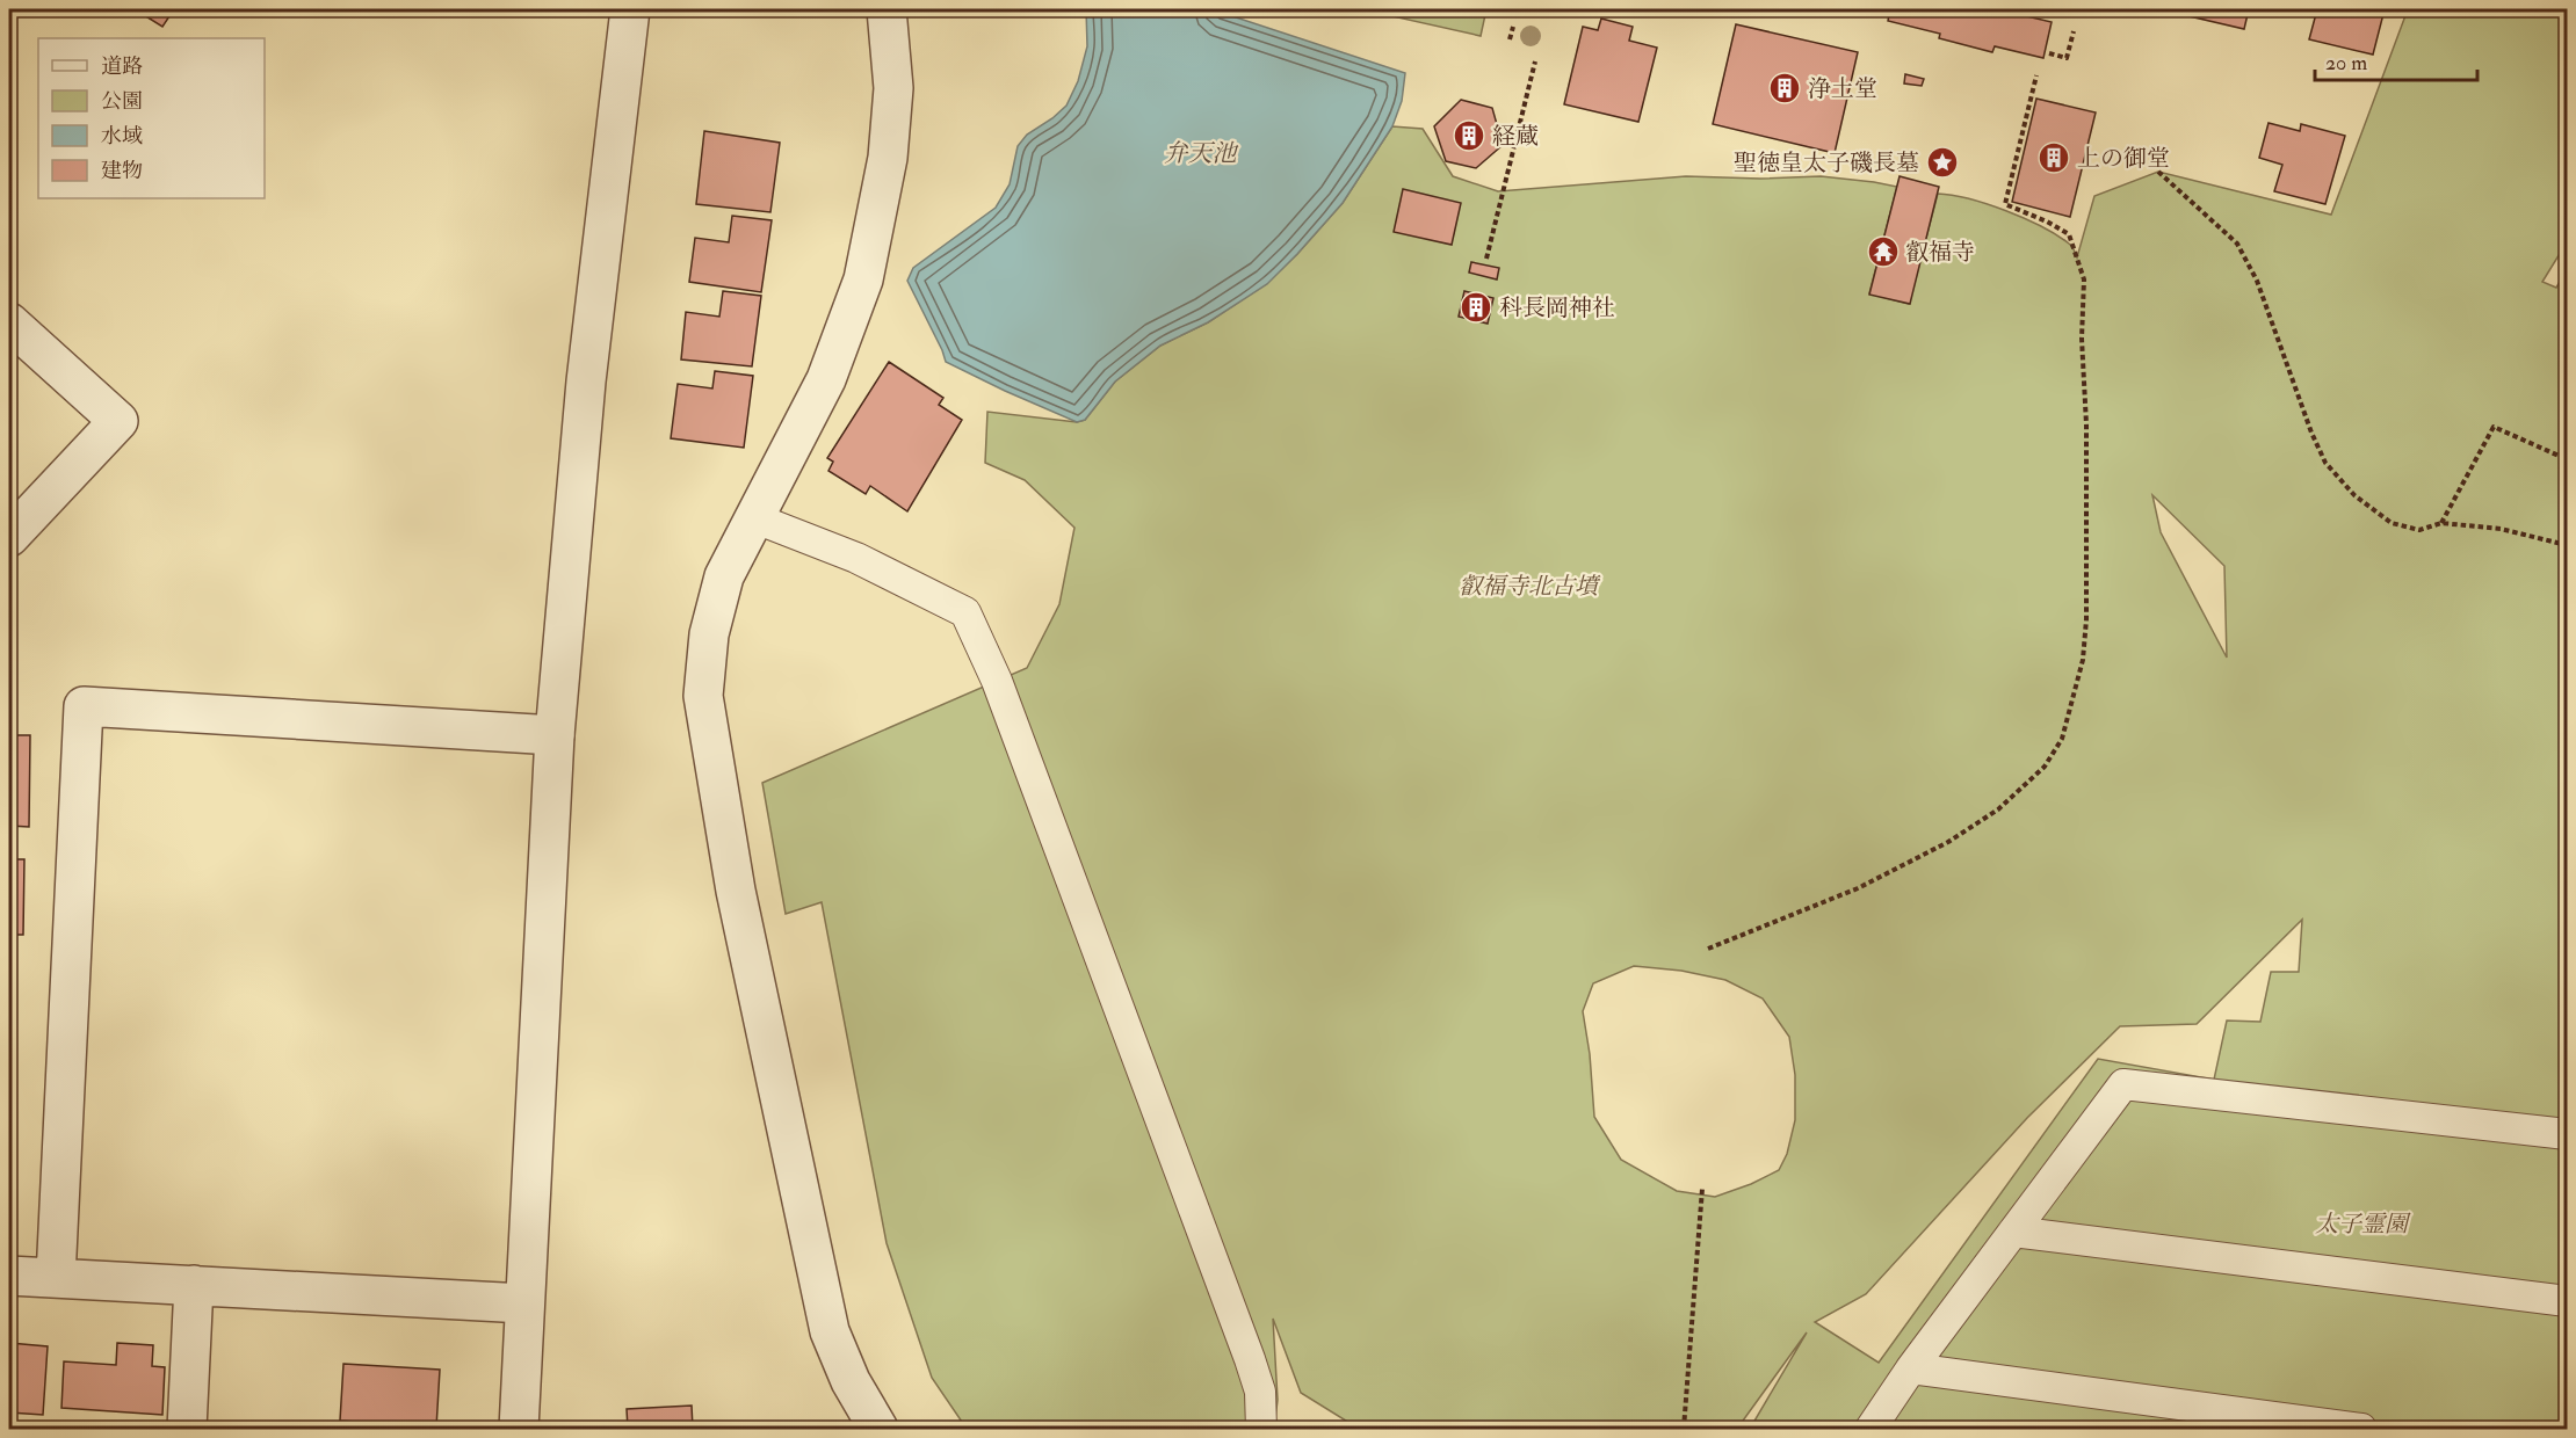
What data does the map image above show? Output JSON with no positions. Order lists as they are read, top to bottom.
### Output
{
  "water": ["弁天池"],
  "parks": ["叡福寺北古墳", "太子霊園"],
  "places": {
    "building": [
      "浄土堂",
      "経蔵",
      "上の御堂",
      "科長岡神社"
    ],
    "place": ["聖徳皇太子磯長墓"],
    "temple": ["叡福寺"]
  },
  "legend": [
    "道路",
    "公園",
    "水域",
    "建物"
  ],
  "scale_bar": "20 m"
}
